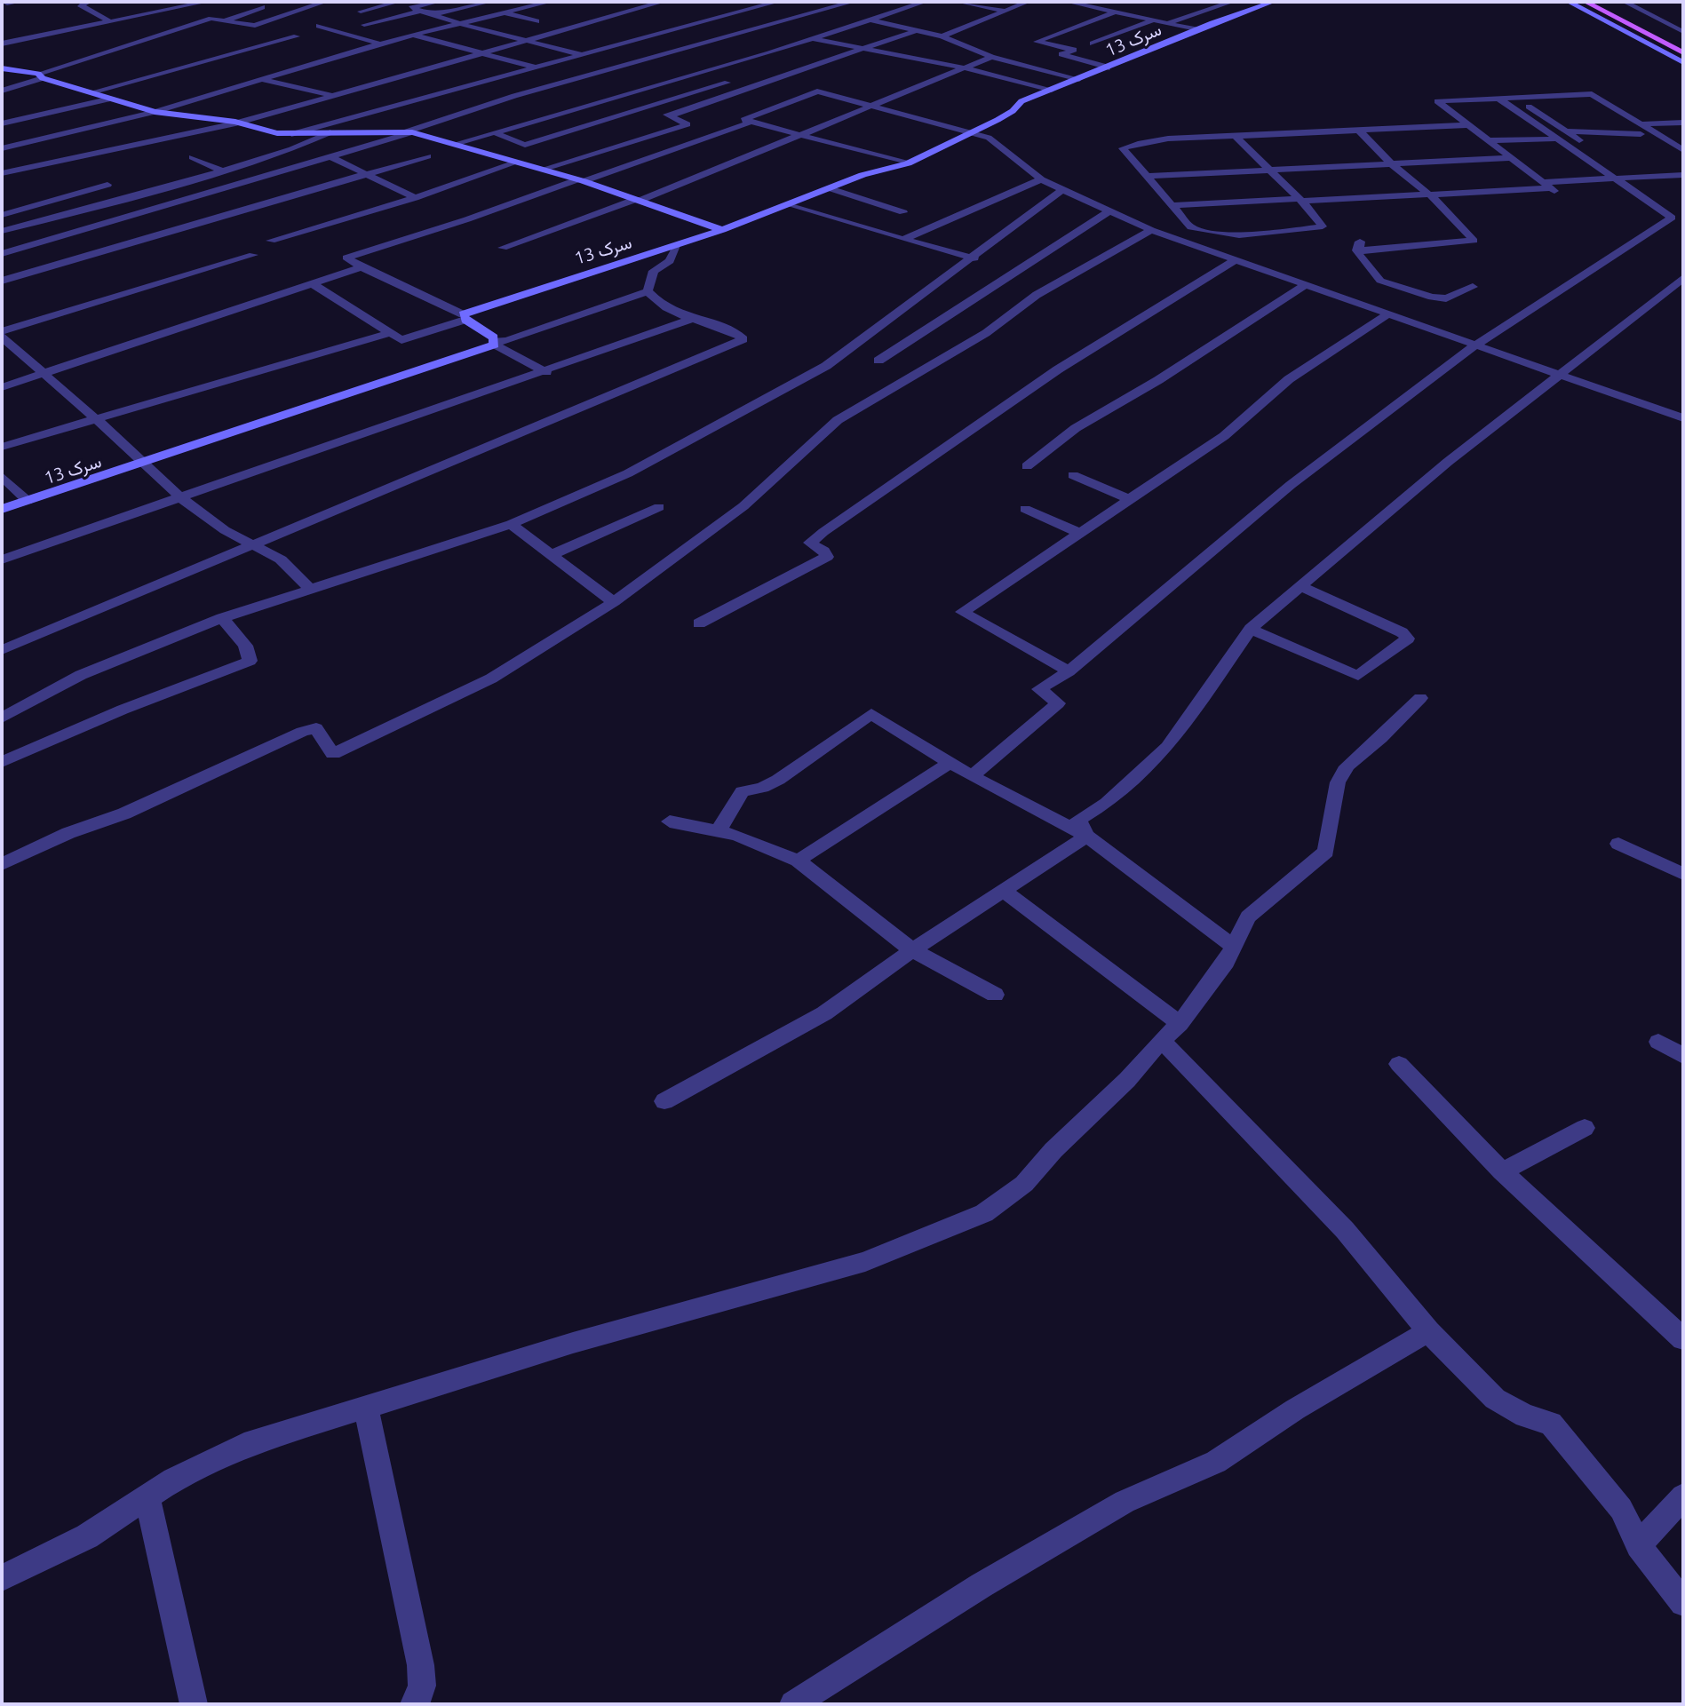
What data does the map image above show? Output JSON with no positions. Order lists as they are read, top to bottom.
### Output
{
  "streets": {
    "street": ["سرک 13"]
  }
}
